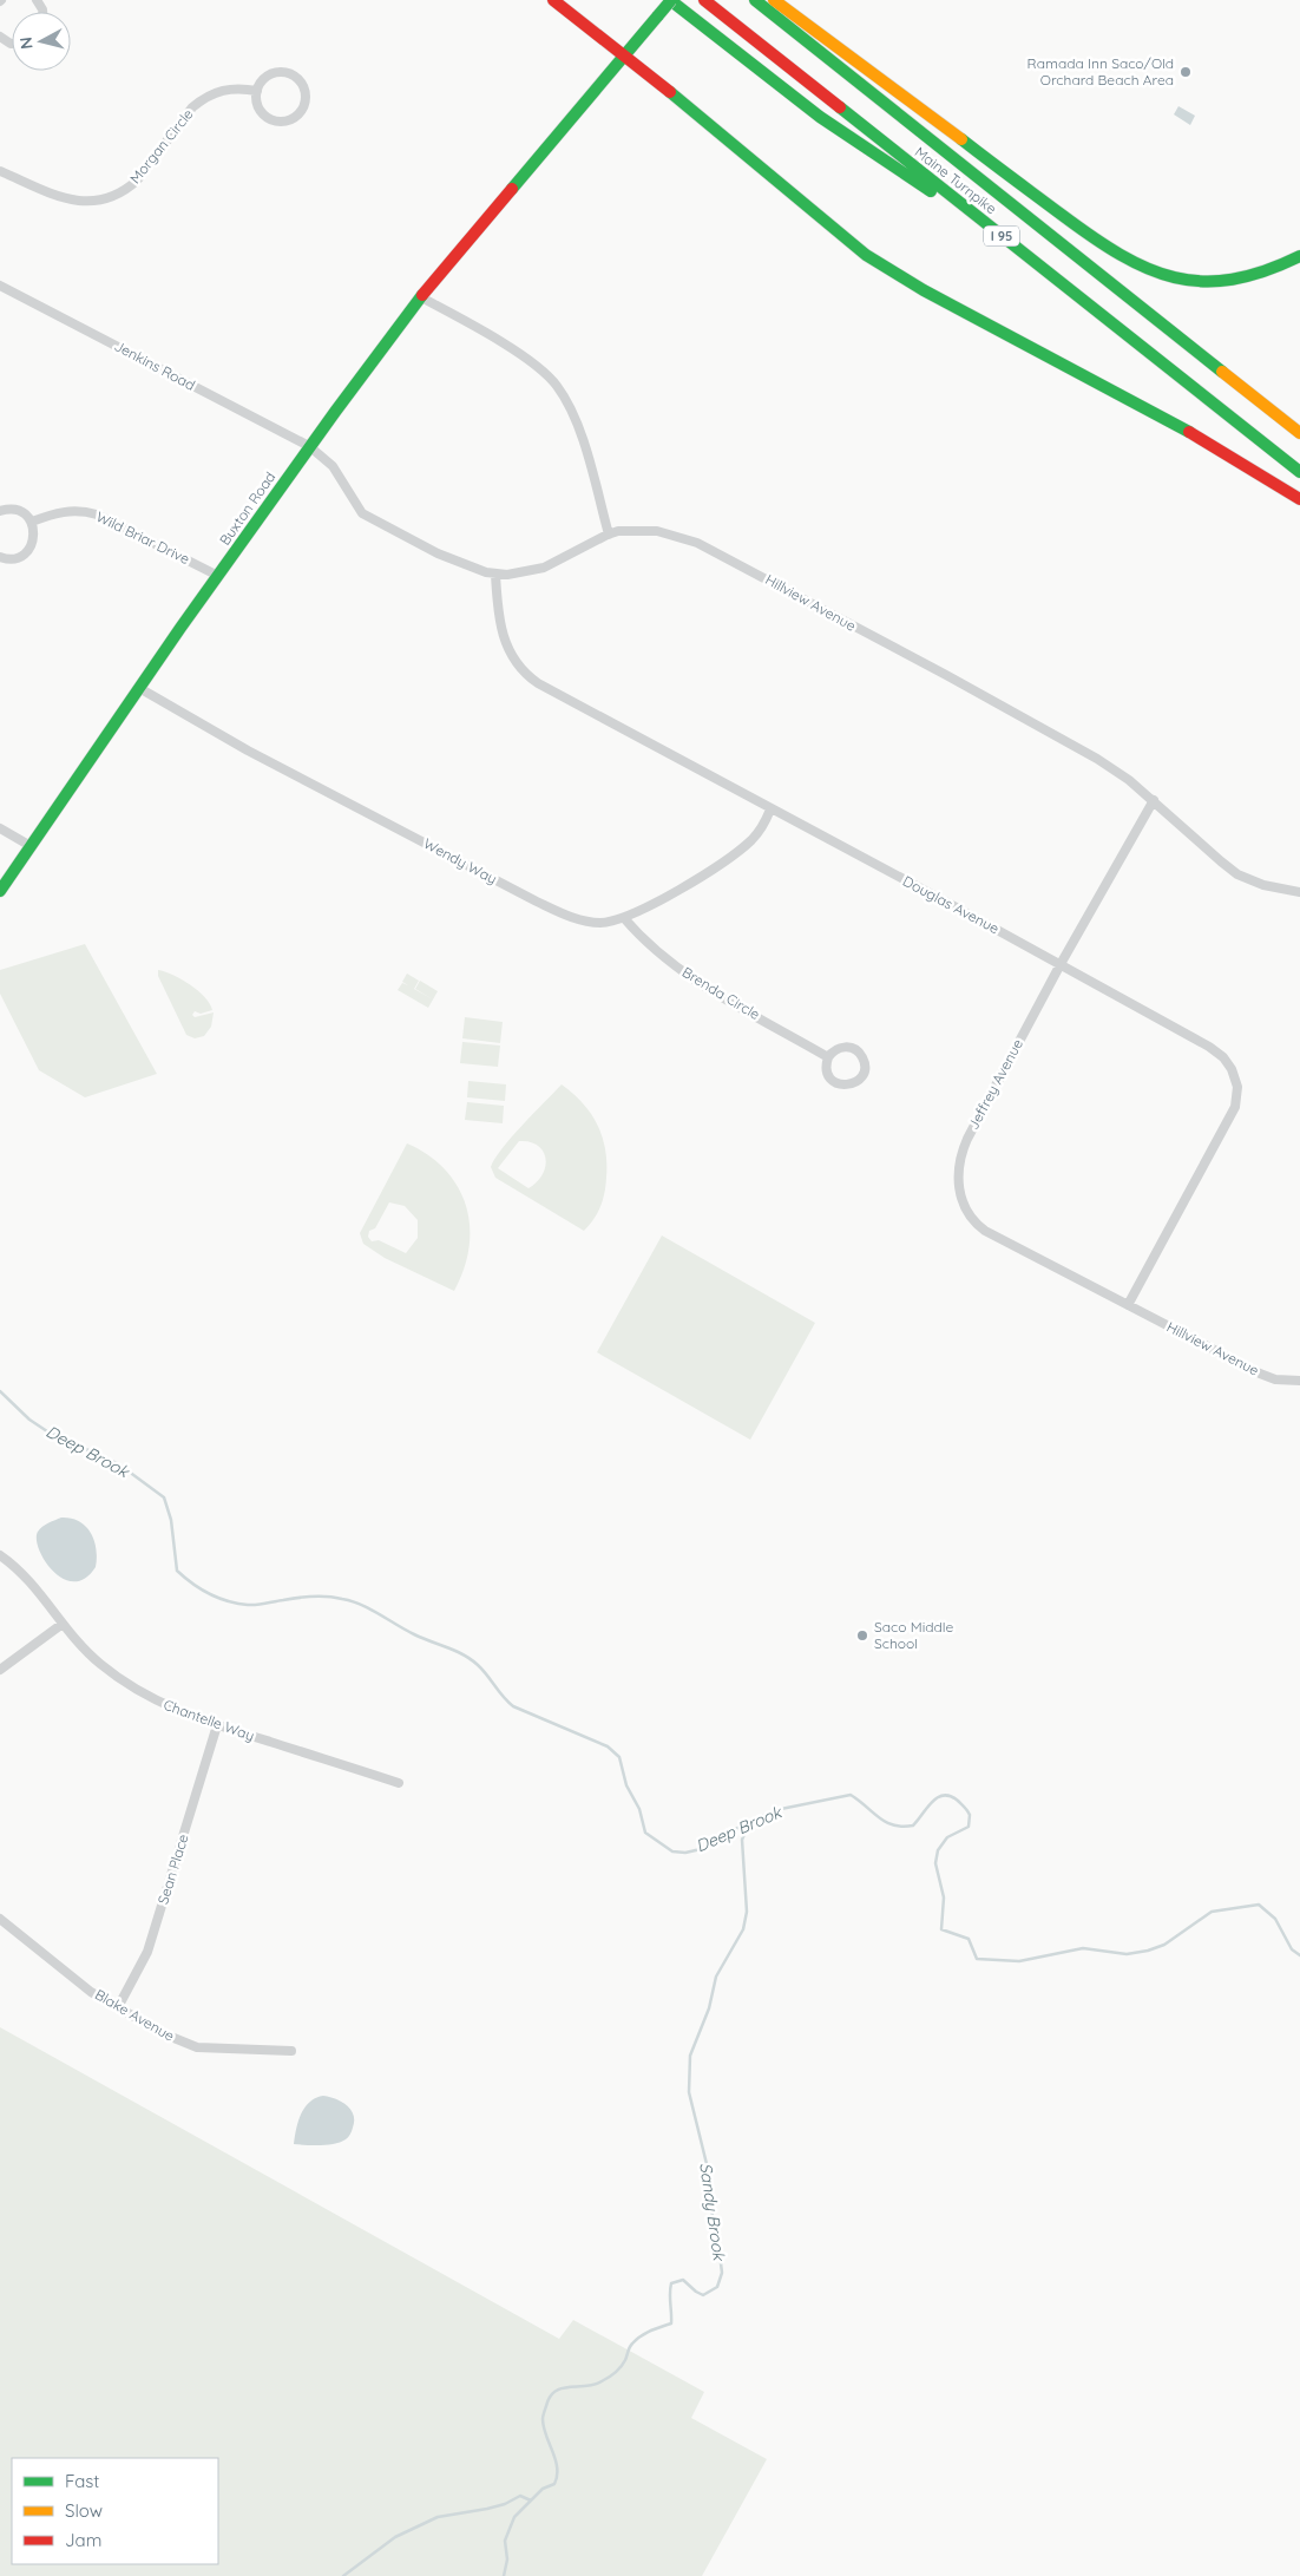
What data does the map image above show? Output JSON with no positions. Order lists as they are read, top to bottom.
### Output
{
  "streets": {
    "main road": ["Maine Turnpike", "I 95", "Buxton Road"],
    "street": [
      "Morgan Circle",
      "Jenkins Road",
      "Wild Briar Drive",
      "Hillview Avenue",
      "Wendy Way",
      "Douglas Avenue",
      "Brenda Circle",
      "Jeffrey Avenue",
      "Chantelle Way",
      "Sean Place",
      "Blake Avenue"
    ]
  },
  "crossings": [
    ["Jenkins Road", "Buxton Road"],
    ["Jenkins Road", "Hillview Avenue"],
    ["Buxton Road", "Wild Briar Drive"],
    ["Buxton Road", "Hillview Avenue"],
    ["Buxton Road", "Wendy Way"],
    ["Hillview Avenue", "Douglas Avenue"],
    ["Hillview Avenue", "Jeffrey Avenue"],
    ["Wendy Way", "Douglas Avenue"],
    ["Wendy Way", "Brenda Circle"],
    ["Douglas Avenue", "Jeffrey Avenue"],
    ["Chantelle Way", "Sean Place"],
    ["Sean Place", "Blake Avenue"]
  ],
  "water": ["Deep Brook", "Sandy Brook"],
  "places": ["Ramada Inn Saco/Old Orchard Beach Area", "Saco Middle School"],
  "legend": ["Fast", "Slow", "Jam"],
  "north": "left"
}
